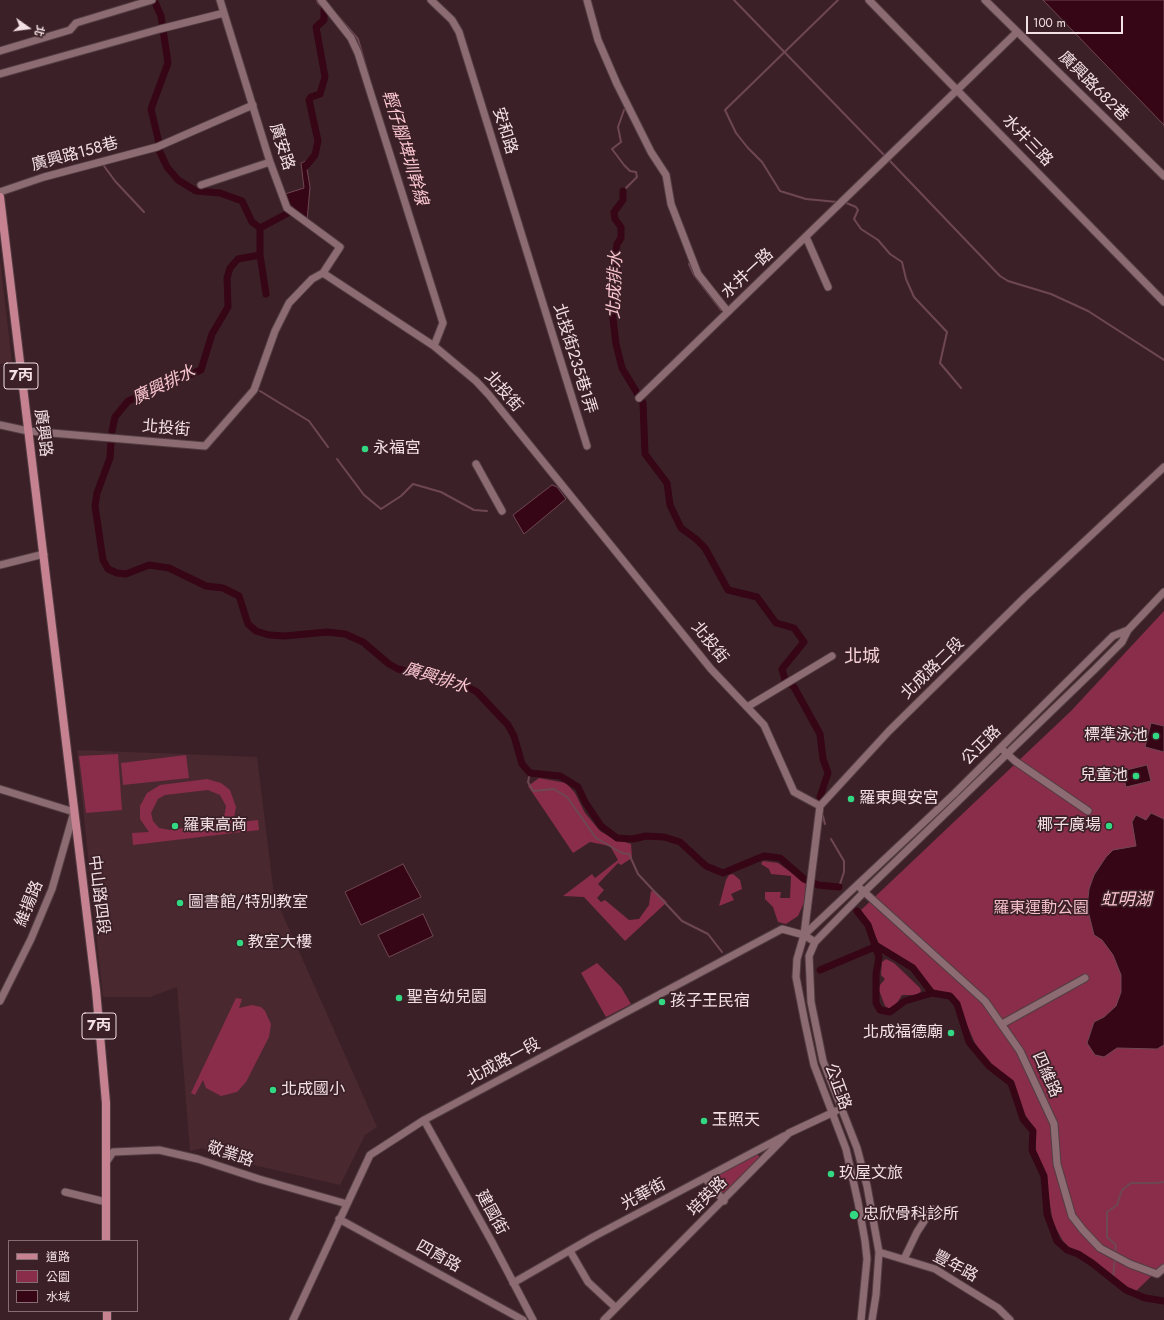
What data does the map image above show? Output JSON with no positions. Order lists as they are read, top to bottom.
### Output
{
  "streets": {
    "main road": ["7丙", "廣興路", "中山路四段"],
    "street": [
      "廣興路682巷",
      "安和路",
      "水井三路",
      "廣安路",
      "廣興路158巷",
      "水井一路",
      "北投街235巷1弄",
      "北投街",
      "北成路二段",
      "公正路",
      "維揚路",
      "北成路一段",
      "四維路",
      "敬業路",
      "光華街",
      "培英路",
      "建國街",
      "四育路",
      "豐年路"
    ]
  },
  "crossings": [
    ["廣興路682巷", "水井一路"],
    ["安和路", "北投街235巷1弄"],
    ["水井三路", "水井一路"],
    ["廣安路", "廣興路158巷"],
    ["廣安路", "北投街"],
    ["北投街", "廣興路"],
    ["北投街", "北成路二段"],
    ["廣興路", "中山路四段"],
    ["公正路", "北成路一段"],
    ["公正路", "四維路"],
    ["公正路", "培英路"],
    ["公正路", "豐年路"],
    ["中山路四段", "維揚路"],
    ["中山路四段", "敬業路"],
    ["北成路一段", "敬業路"],
    ["北成路一段", "建國街"],
    ["北成路一段", "四育路"],
    ["光華街", "培英路"],
    ["光華街", "建國街"]
  ],
  "districts": ["北城"],
  "water": [
    "輕仔腳埤圳幹線",
    "北成排水",
    "廣興排水",
    "虹明湖"
  ],
  "parks": ["羅東運動公園"],
  "places": [
    "永福宮",
    "標準泳池",
    "兒童池",
    "羅東興安宮",
    "羅東高商",
    "椰子廣場",
    "圖書館/特別教室",
    "教室大樓",
    "聖音幼兒園",
    "孩子王民宿",
    "北成福德廟",
    "北成國小",
    "玉照天",
    "玖屋文旅",
    "忠欣骨科診所"
  ],
  "legend": ["道路", "公園", "水域"],
  "scale_bar": "100 m",
  "north": "right"
}
